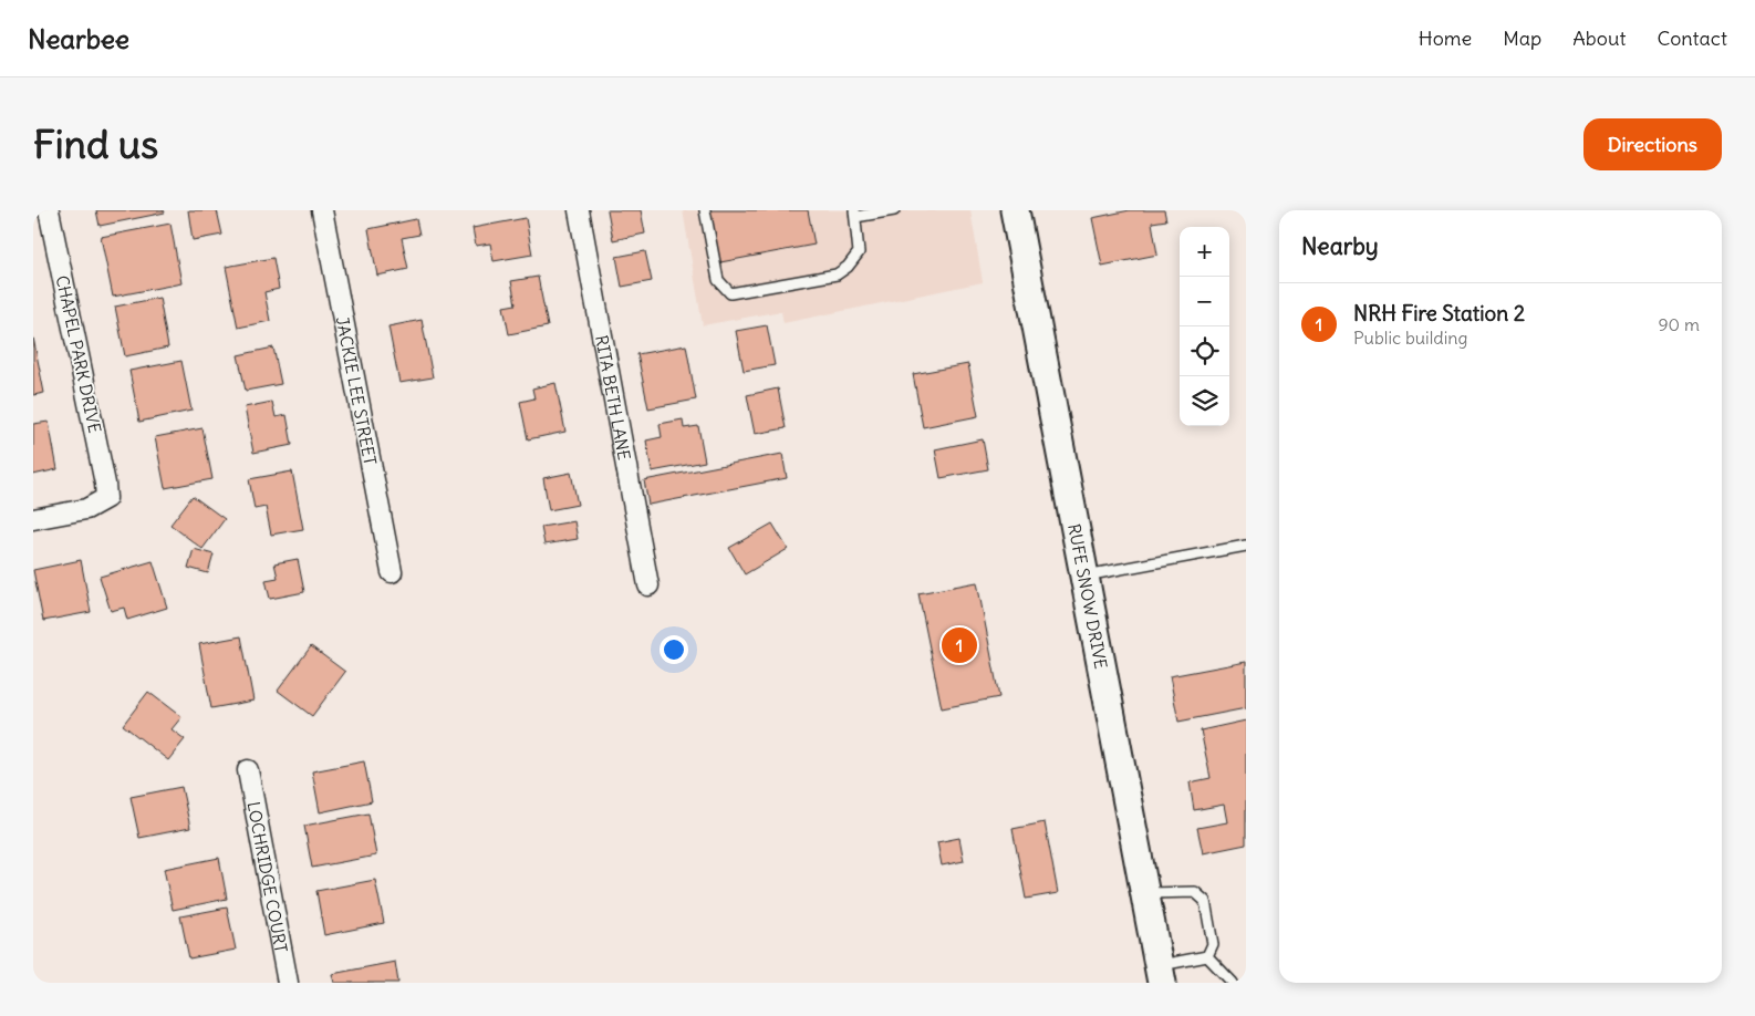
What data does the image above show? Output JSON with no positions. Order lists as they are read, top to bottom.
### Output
{
  "streets": {
    "main road": ["RUFE SNOW DRIVE"],
    "street": [
      "CHAPEL PARK DRIVE",
      "JACKIE LEE STREET",
      "RITA BETH LANE",
      "LOCHRIDGE COURT"
    ]
  },
  "page": {
    "header": "Nearbee",
    "nav": [
      "Home",
      "Map",
      "About",
      "Contact"
    ],
    "buttons": "Directions",
    "title": "Find us",
    "heading": "Nearby",
    "map_buttons": ["+", "−"],
    "list": [
      {
        "mark": "1",
        "name": "NRH Fire Station 2",
        "note": "Public building",
        "value": "90 m"
      }
    ],
    "pins": "1"
  }
}
